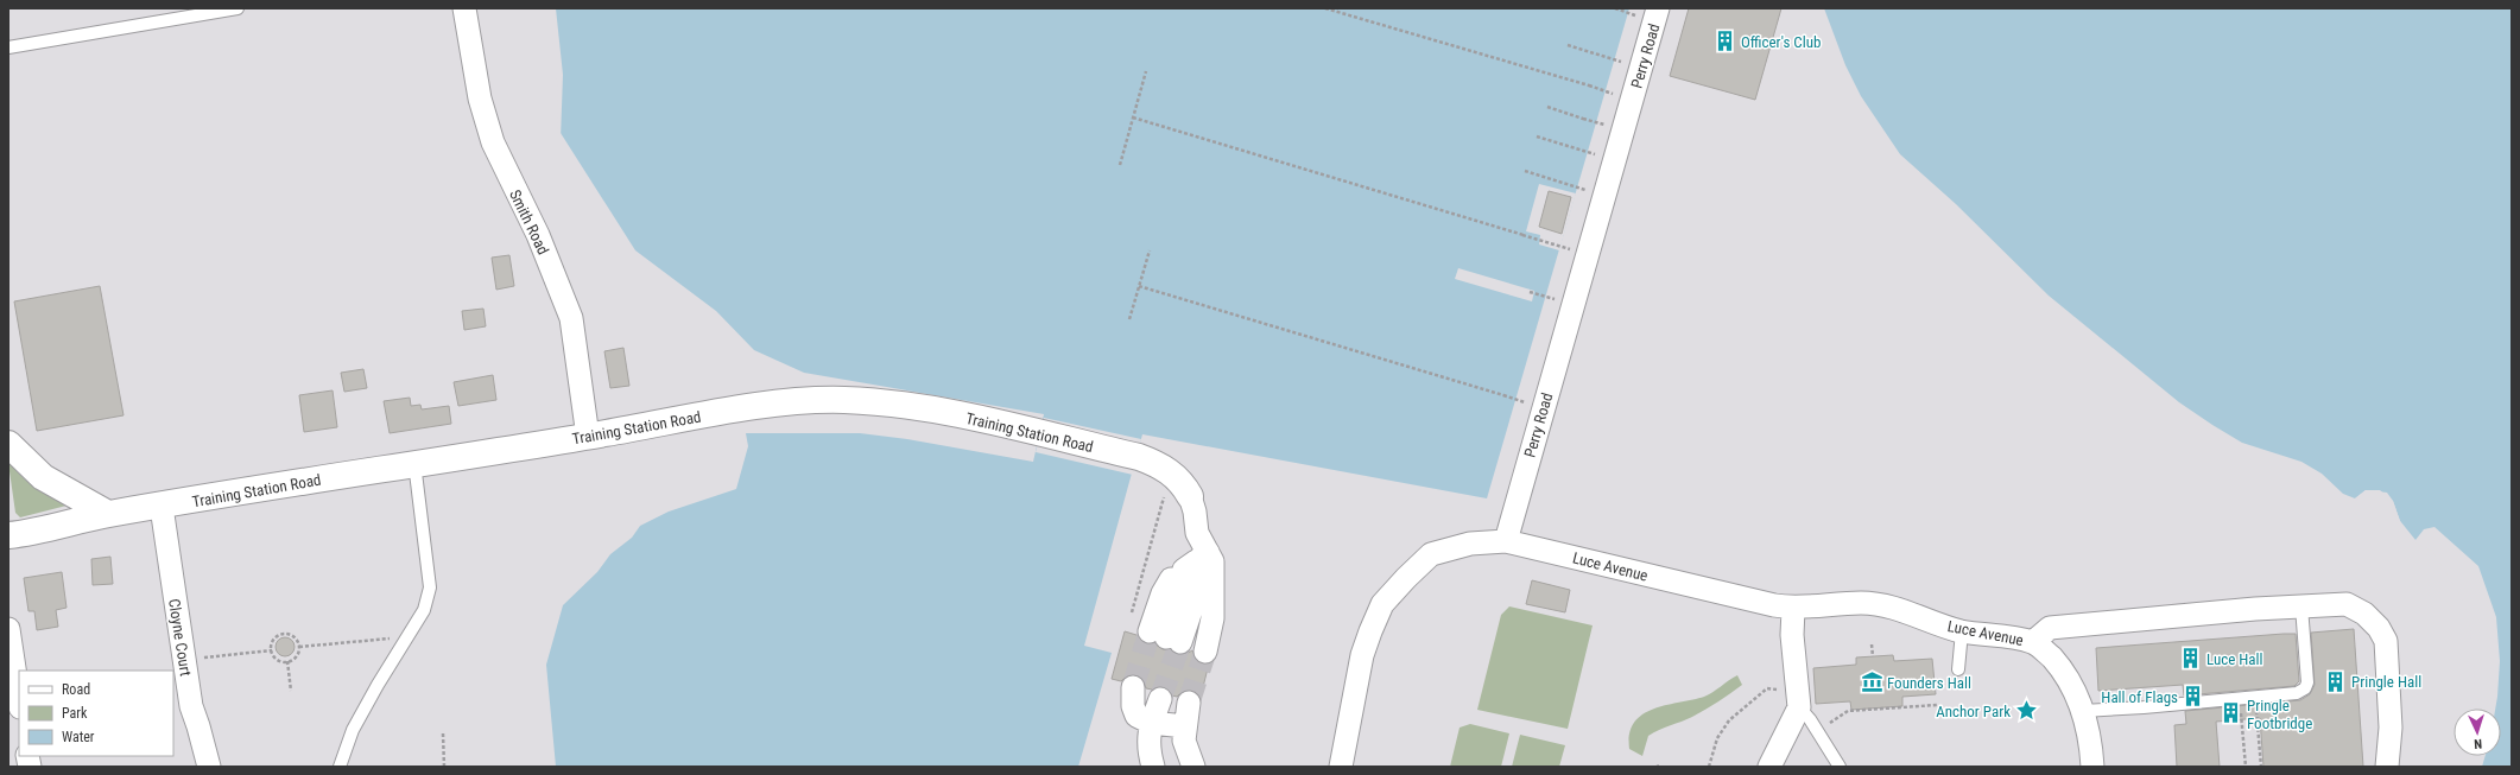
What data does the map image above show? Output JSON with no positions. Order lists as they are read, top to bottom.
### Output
{
  "streets": {
    "street": [
      "Perry Road",
      "Smith Road",
      "Training Station Road",
      "Luce Avenue",
      "Cloyne Court"
    ]
  },
  "crossings": [
    ["Perry Road", "Luce Avenue"],
    ["Smith Road", "Training Station Road"],
    ["Training Station Road", "Cloyne Court"]
  ],
  "places": {
    "building": [
      "Officer's Club",
      "Luce Hall",
      "Pringle Hall",
      "Hall of Flags",
      "Pringle Footbridge"
    ],
    "museum": ["Founders Hall"],
    "place": ["Anchor Park"]
  },
  "legend": ["Road", "Park", "Water"],
  "north": "bottom"
}
